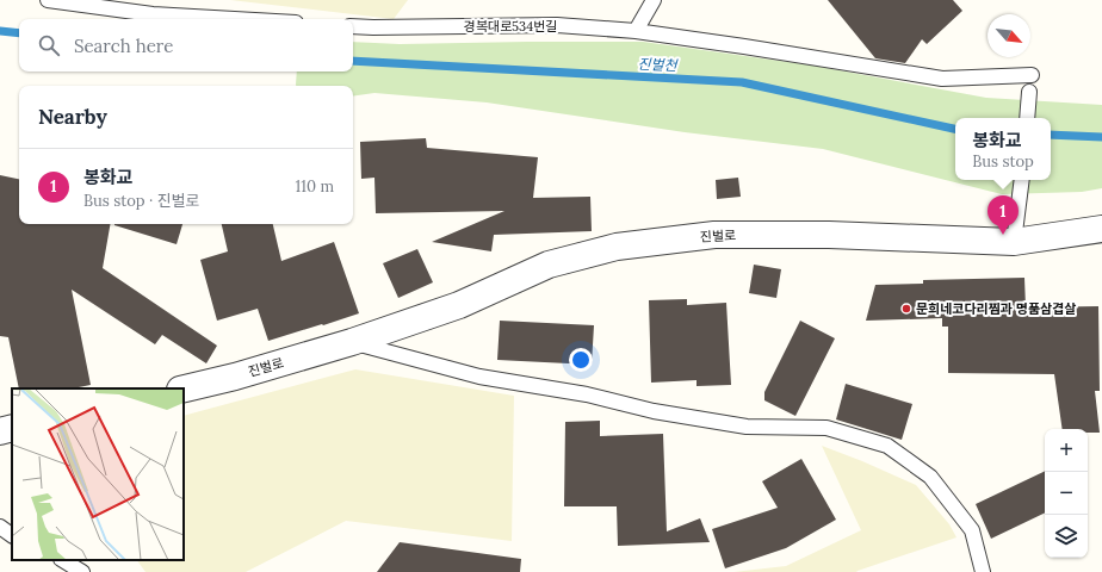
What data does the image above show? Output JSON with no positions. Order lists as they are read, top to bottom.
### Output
{
  "streets": {
    "street": ["진벌로"],
    "lane": ["경복대로534번길"]
  },
  "water": ["진벌천"],
  "places": ["문희네코다리찜과 명품삼겹살"],
  "north": "bottom right",
  "page": {
    "search": "Search here",
    "heading": "Nearby",
    "popup": ["봉화교", "Bus stop"],
    "list": [
      {
        "mark": "1",
        "name": "봉화교",
        "note": "Bus stop · 진벌로",
        "value": "110 m"
      }
    ],
    "pins": "1",
    "map_buttons": ["+", "−"]
  }
}
